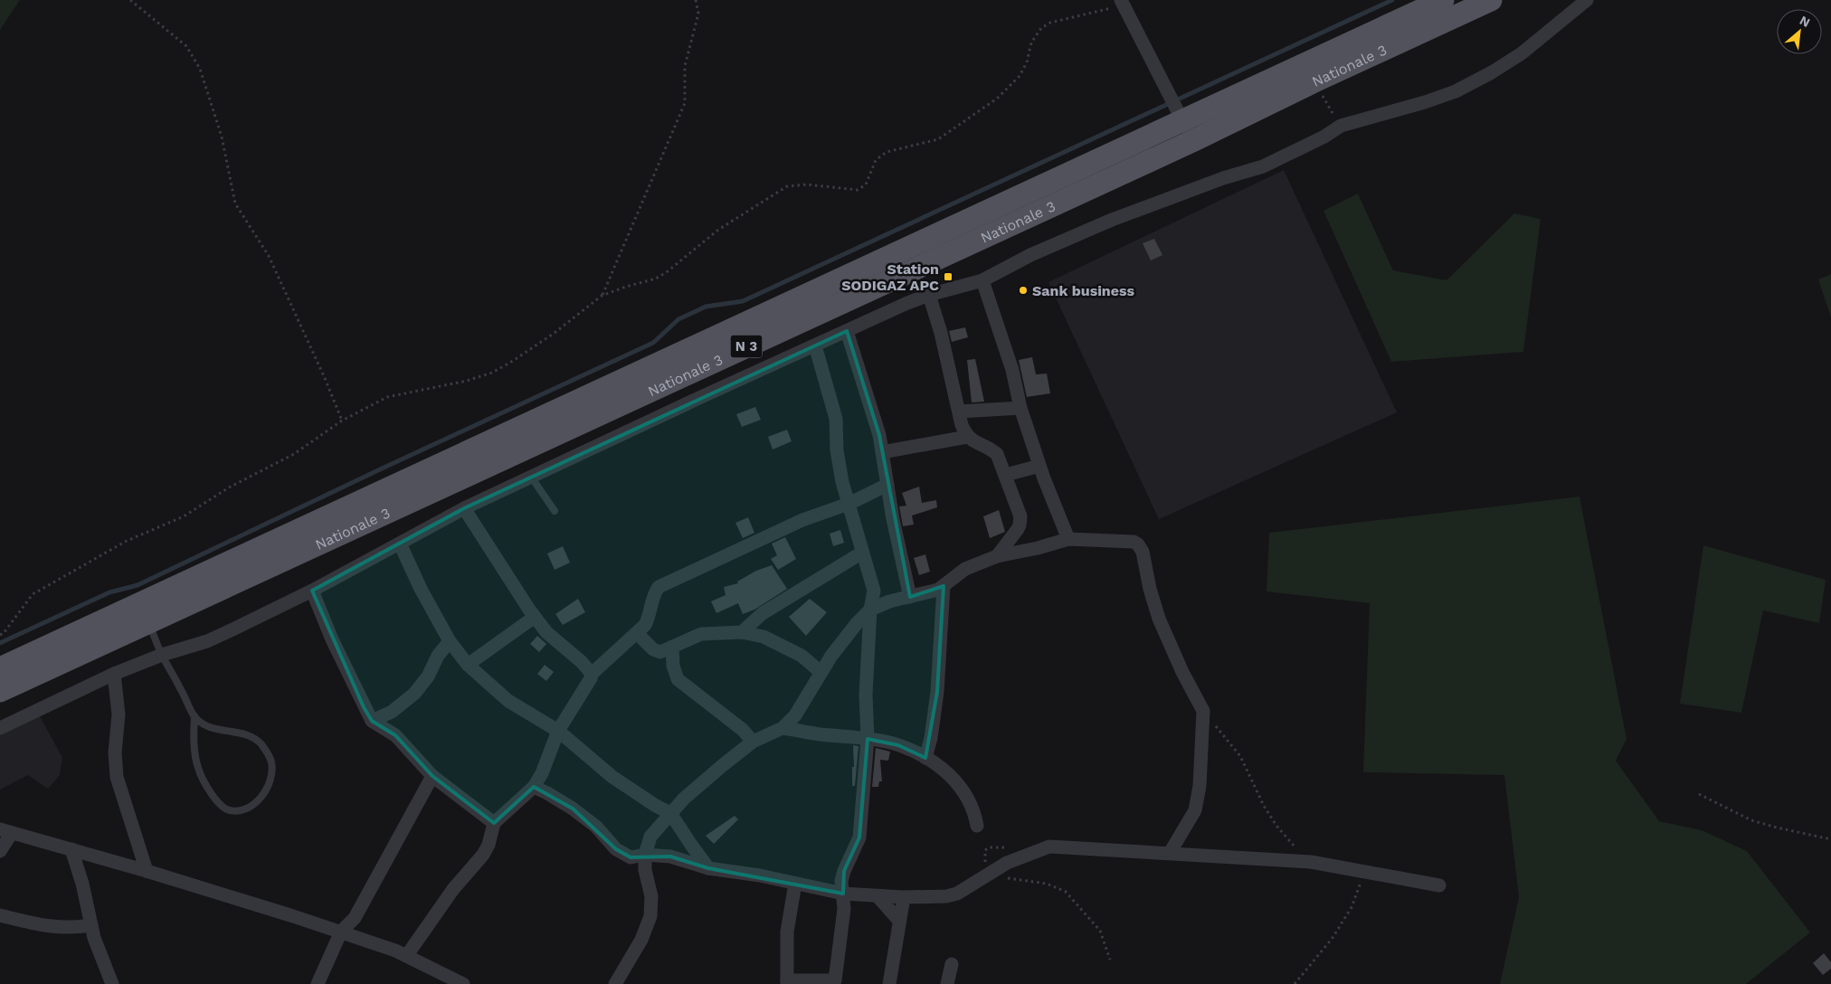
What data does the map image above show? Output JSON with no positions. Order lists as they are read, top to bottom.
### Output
{
  "streets": {
    "main road": ["Nationale 3", "N 3"]
  },
  "places": {
    "transit": ["Station SODIGAZ APC"],
    "other": ["Sank business"]
  },
  "north": "top right"
}
